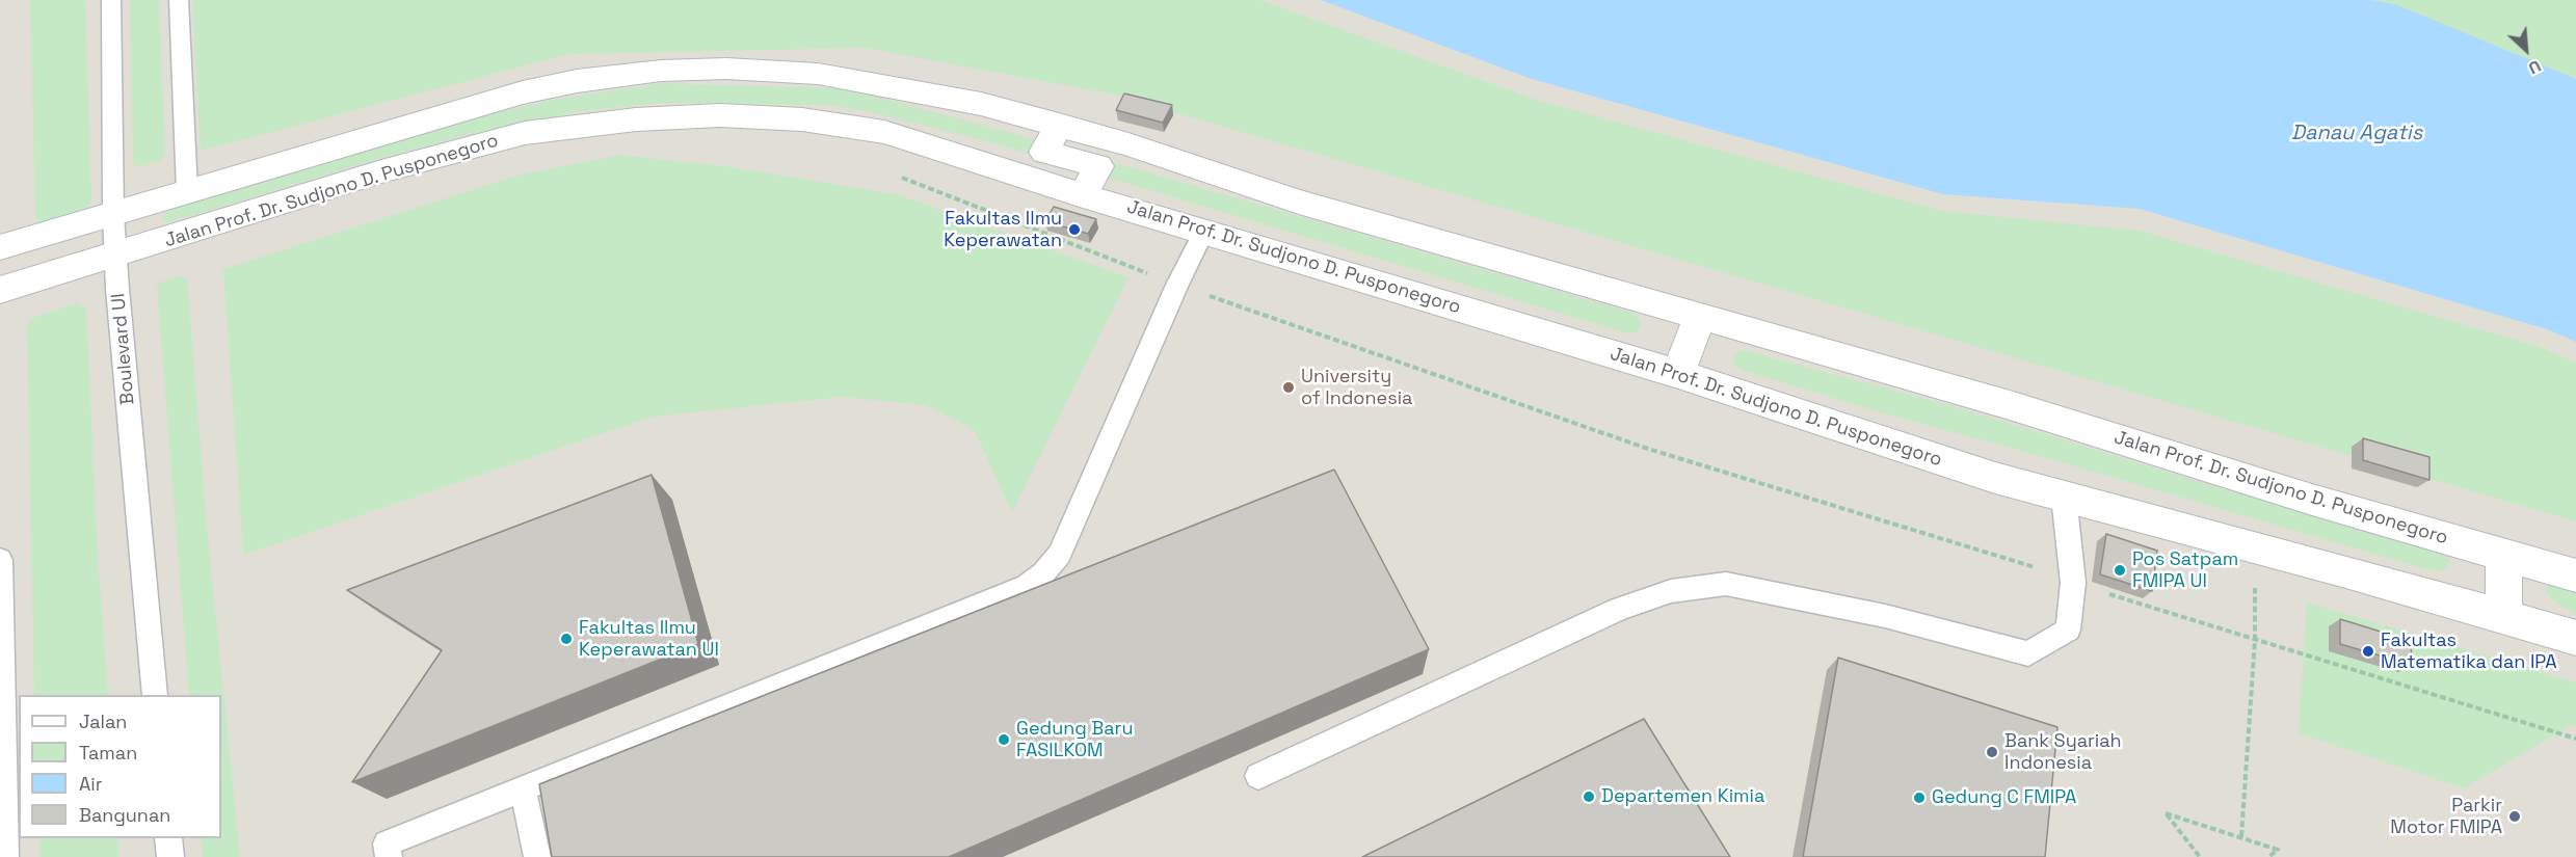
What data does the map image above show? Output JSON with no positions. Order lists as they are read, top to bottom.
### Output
{
  "streets": {
    "street": ["Jalan Prof. Dr. Sudjono D. Pusponegoro"],
    "lane": ["Boulevard UI"]
  },
  "crossings": [
    ["Jalan Prof. Dr. Sudjono D. Pusponegoro", "Boulevard UI"]
  ],
  "water": ["Danau Agatis"],
  "places": [
    "Fakultas Ilmu Keperawatan",
    "University of Indonesia",
    "Pos Satpam FMIPA UI",
    "Fakultas Ilmu Keperawatan UI",
    "Fakultas Matematika dan IPA",
    "Gedung Baru FASILKOM",
    "Bank Syariah Indonesia",
    "Departemen Kimia",
    "Gedung C FMIPA",
    "Parkir Motor FMIPA"
  ],
  "legend": [
    "Jalan",
    "Taman",
    "Air",
    "Bangunan"
  ],
  "north": "bottom right"
}
